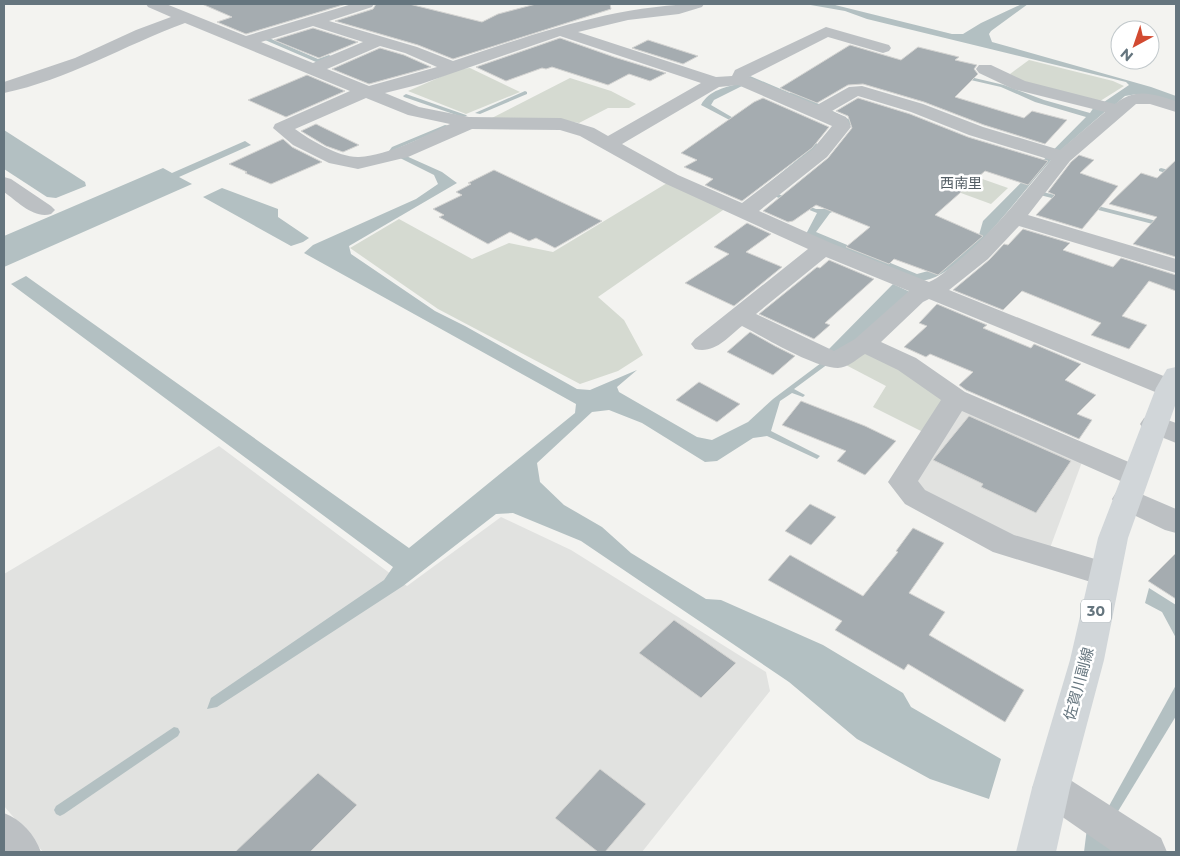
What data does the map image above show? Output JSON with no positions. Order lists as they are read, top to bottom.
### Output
{
  "streets": {
    "main road": ["30", "佐賀川副線"]
  },
  "districts": ["西南里"],
  "north": "bottom left"
}
